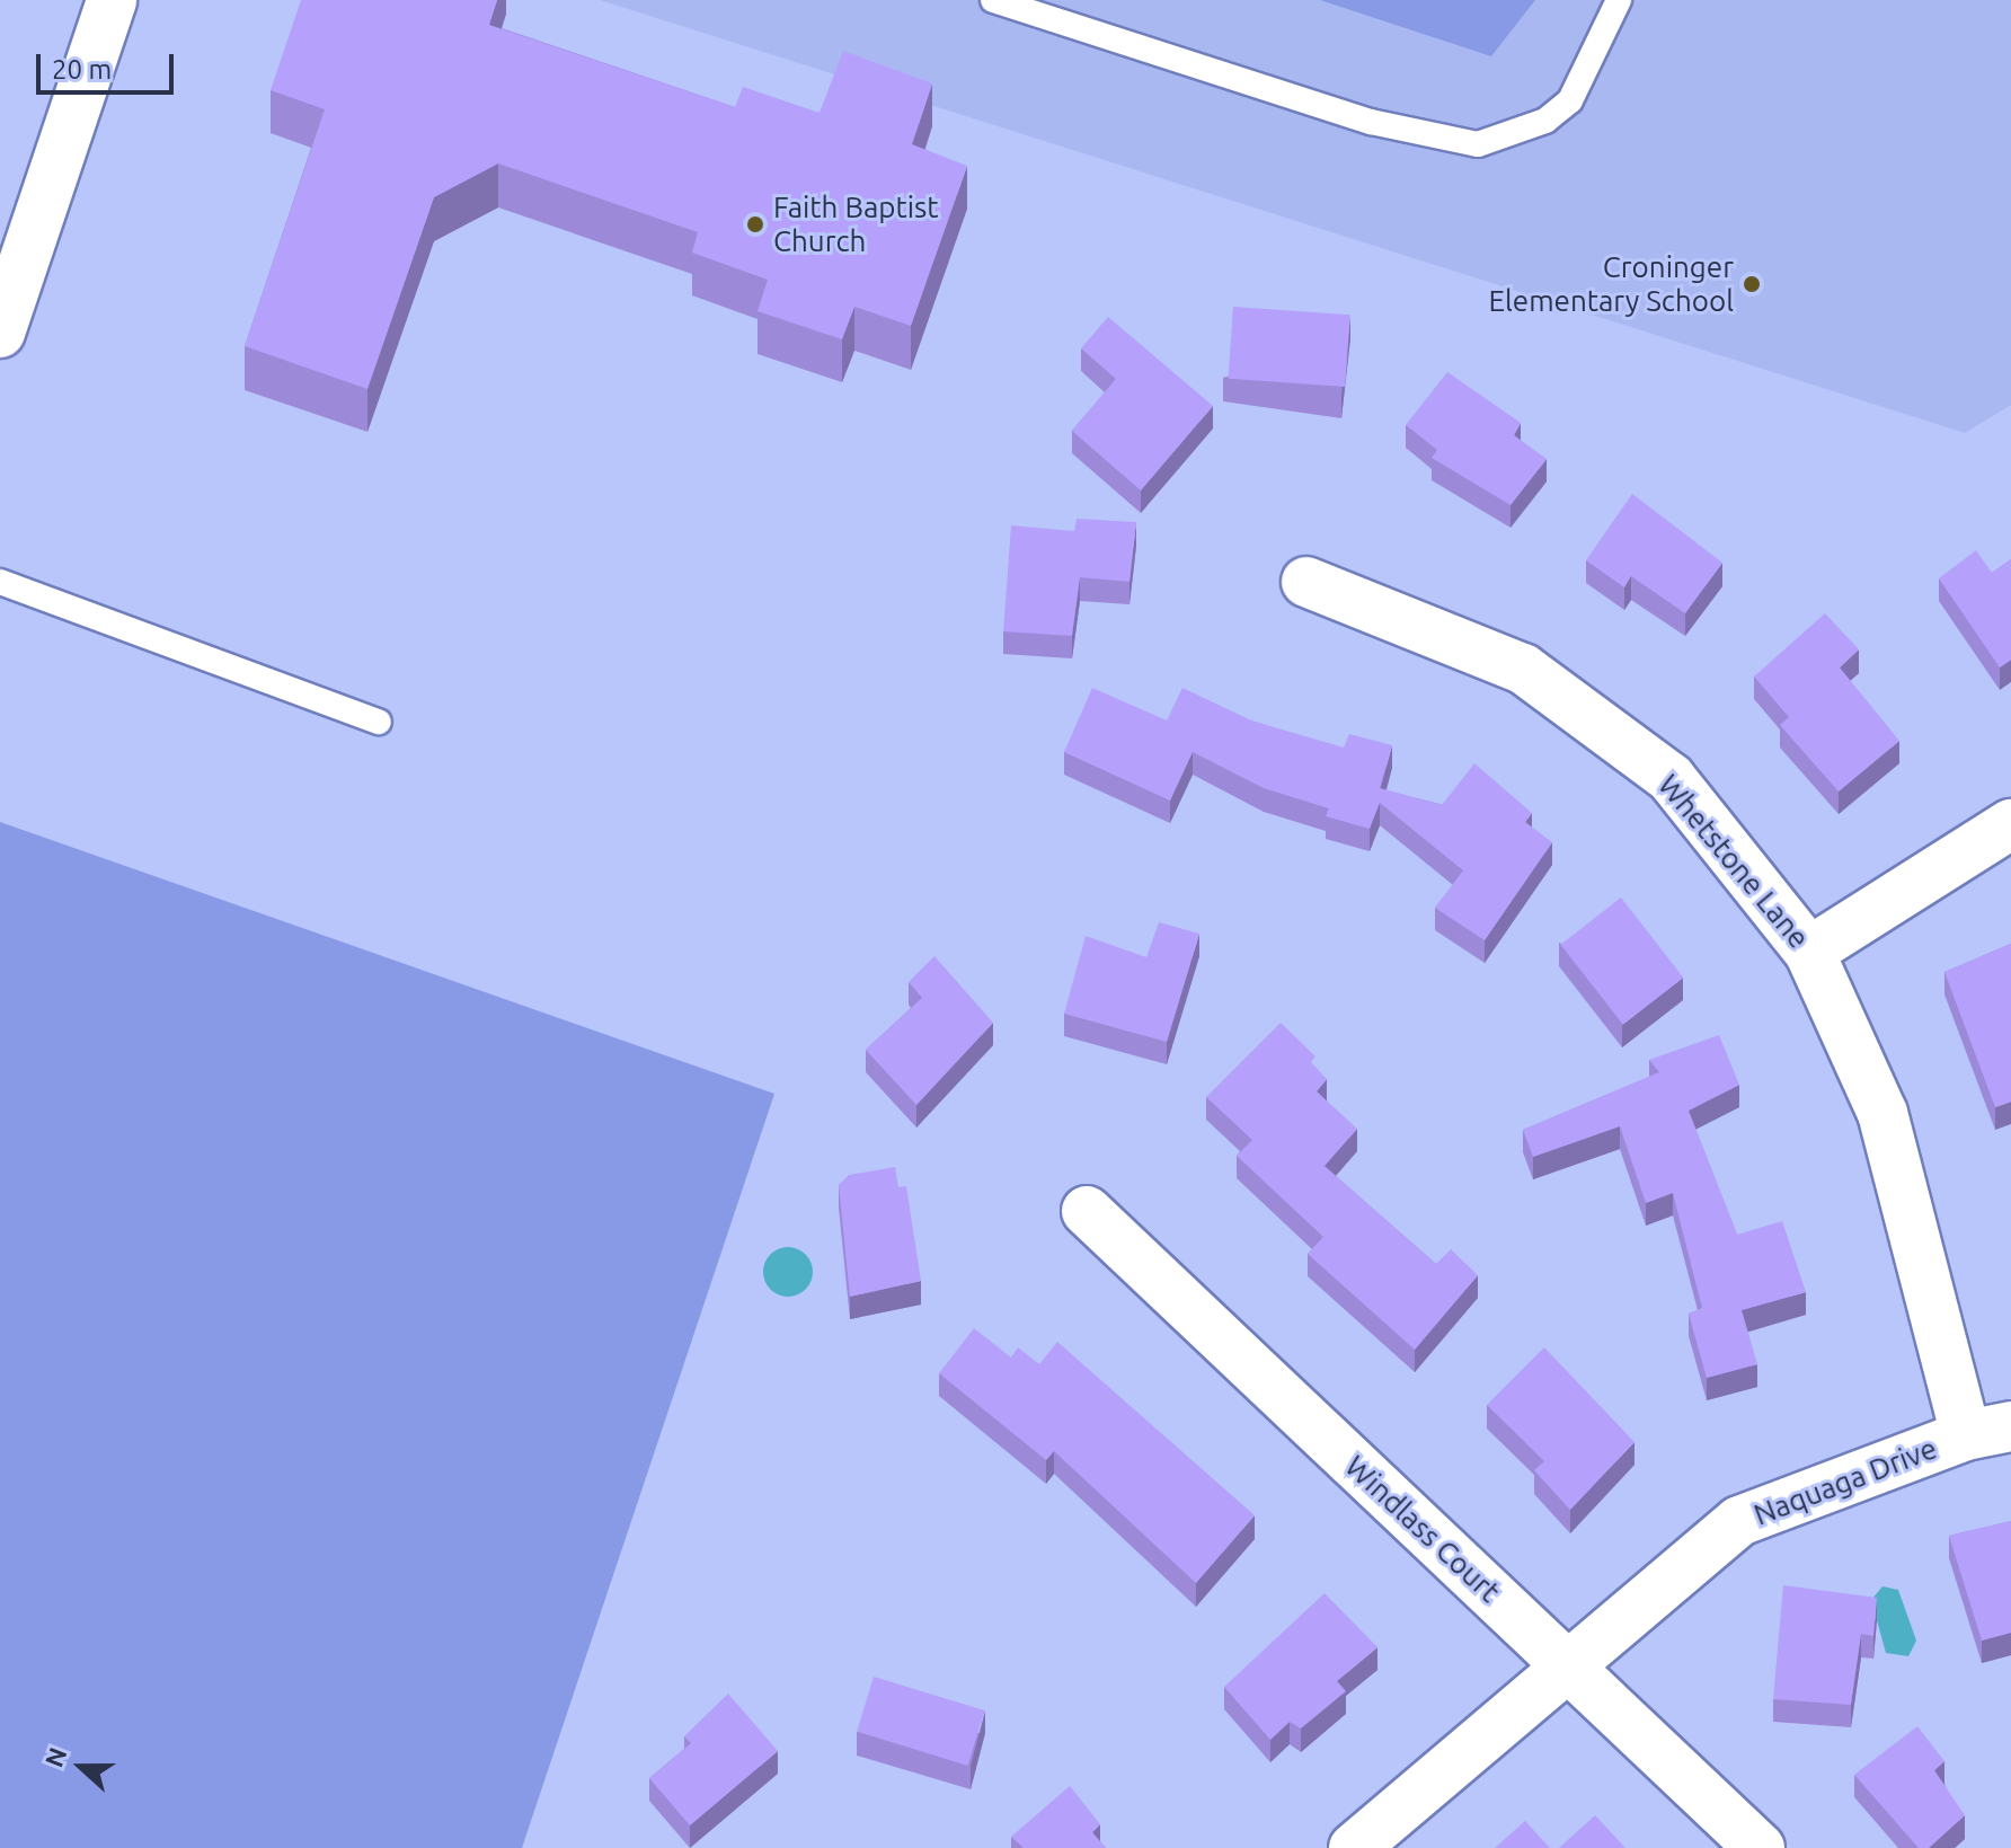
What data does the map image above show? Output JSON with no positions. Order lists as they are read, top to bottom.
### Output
{
  "streets": {
    "street": ["Whetstone Lane", "Naquaga Drive", "Windlass Court"]
  },
  "crossings": [
    ["Whetstone Lane", "Naquaga Drive"],
    ["Naquaga Drive", "Windlass Court"]
  ],
  "places": ["Faith Baptist Church", "Croninger Elementary School"],
  "scale_bar": "20 m",
  "north": "left"
}
